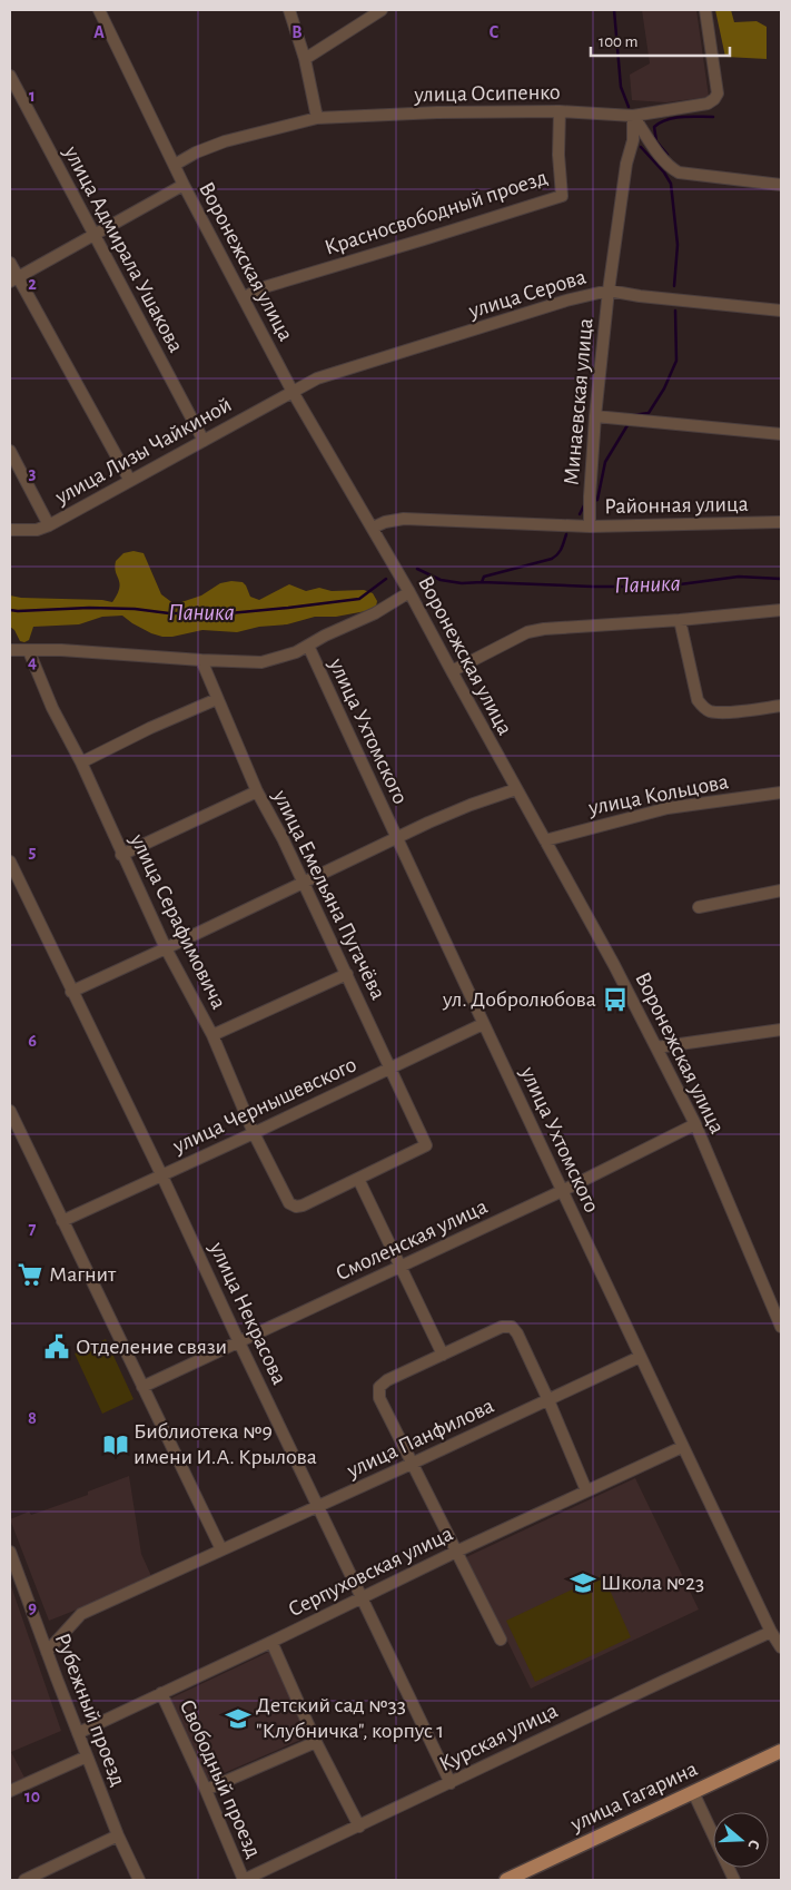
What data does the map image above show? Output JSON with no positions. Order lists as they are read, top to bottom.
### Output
{
  "streets": {
    "main road": ["улица Гагарина"],
    "street": [
      "улица Осипенко",
      "Красносвободный проезд",
      "улица Адмирала Ушакова",
      "Воронежская улица",
      "улица Серова",
      "Минаевская улица",
      "улица Лизы Чайкиной",
      "Районная улица",
      "улица Ухтомского",
      "улица Кольцова",
      "улица Емельяна Пугачёва",
      "улица Серафимовича",
      "улица Чернышевского",
      "Смоленская улица",
      "улица Некрасова",
      "улица Панфилова",
      "Серпуховская улица",
      "Рубежный проезд",
      "Курская улица",
      "Свободный проезд"
    ]
  },
  "crossings": [
    ["улица Осипенко", "Красносвободный проезд"],
    ["улица Осипенко", "Воронежская улица"],
    ["улица Осипенко", "Минаевская улица"],
    ["Красносвободный проезд", "Воронежская улица"],
    ["улица Адмирала Ушакова", "улица Лизы Чайкиной"],
    ["Воронежская улица", "улица Серова"],
    ["Воронежская улица", "улица Лизы Чайкиной"],
    ["Воронежская улица", "Районная улица"],
    ["Воронежская улица", "улица Кольцова"],
    ["Воронежская улица", "Смоленская улица"],
    ["улица Серова", "Минаевская улица"],
    ["улица Серова", "улица Лизы Чайкиной"],
    ["Минаевская улица", "Районная улица"],
    ["улица Ухтомского", "улица Чернышевского"],
    ["улица Ухтомского", "Смоленская улица"],
    ["улица Ухтомского", "улица Панфилова"],
    ["улица Ухтомского", "Серпуховская улица"],
    ["улица Ухтомского", "Курская улица"],
    ["улица Емельяна Пугачёва", "улица Серафимовича"],
    ["улица Емельяна Пугачёва", "улица Чернышевского"],
    ["улица Серафимовича", "улица Чернышевского"],
    ["улица Чернышевского", "улица Некрасова"],
    ["Смоленская улица", "улица Некрасова"],
    ["улица Некрасова", "улица Панфилова"],
    ["улица Некрасова", "Серпуховская улица"],
    ["улица Некрасова", "Курская улица"],
    ["улица Панфилова", "Рубежный проезд"],
    ["Серпуховская улица", "Рубежный проезд"],
    ["Серпуховская улица", "Свободный проезд"],
    ["Курская улица", "Свободный проезд"]
  ],
  "water": ["Паника"],
  "places": {
    "bus stop": ["ул. Добролюбова"],
    "supermarket": ["Магнит"],
    "public building": ["Отделение связи"],
    "library": ["Библиотека №9 имени И.А. Крылова"],
    "school or university": ["Школа №23", "Детский сад №33 \"Клубничка\", корпус 1"]
  },
  "scale_bar": "100 m",
  "north": "right",
  "grid": {
    "columns": ["A", "B", "C"],
    "rows": [
      "1",
      "2",
      "3",
      "4",
      "5",
      "6",
      "7",
      "8",
      "9",
      "10"
    ]
  }
}
